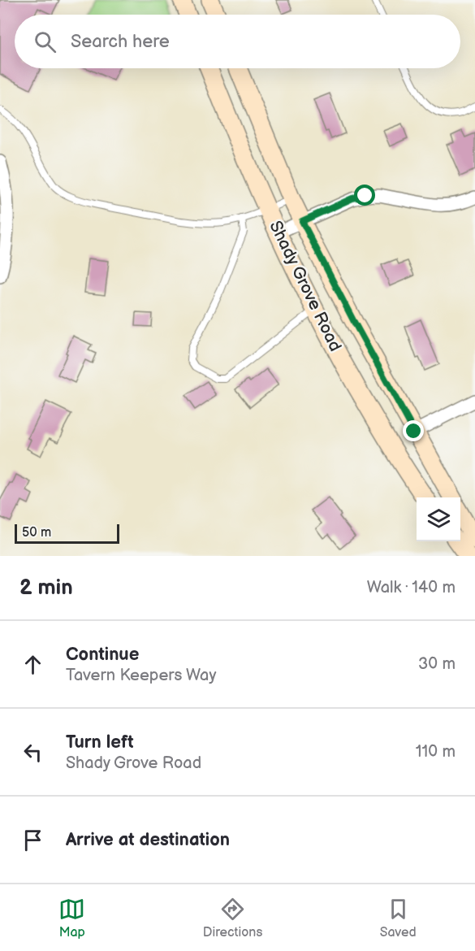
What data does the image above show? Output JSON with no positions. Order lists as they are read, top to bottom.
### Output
{
  "streets": {
    "main road": ["Shady Grove Road"]
  },
  "scale_bar": "50 m",
  "page": {
    "search": "Search here",
    "scale": "50 m",
    "heading": ["2 min", "Walk · 140 m"],
    "list": [
      ["Continue", "Tavern Keepers Way", "30 m"],
      ["Turn left", "Shady Grove Road", "110 m"],
      "Arrive at destination"
    ],
    "nav": ["Map", "Directions", "Saved"]
  }
}
